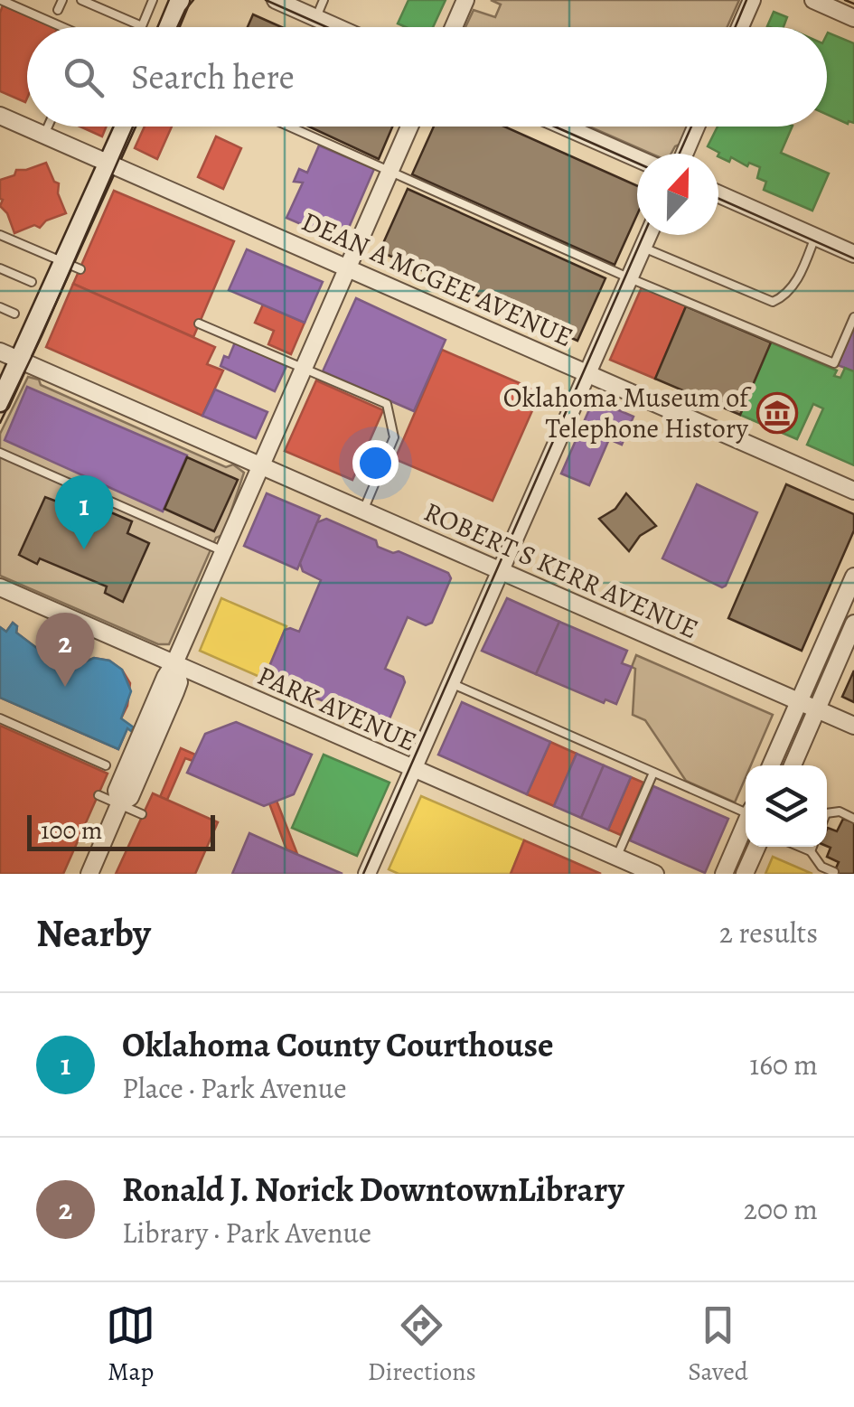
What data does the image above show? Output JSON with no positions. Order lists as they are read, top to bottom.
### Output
{
  "streets": {
    "street": ["DEAN A MCGEE AVENUE", "ROBERT S KERR AVENUE", "PARK AVENUE"]
  },
  "places": {
    "museum": ["Oklahoma Museum of Telephone History"]
  },
  "scale_bar": "100 m",
  "north": "top",
  "page": {
    "search": "Search here",
    "pins": ["1", "2"],
    "scale": "100 m",
    "heading": ["Nearby", "2 results"],
    "list": [
      {
        "mark": "1",
        "name": "Oklahoma County Courthouse",
        "note": "Place · Park Avenue",
        "value": "160 m"
      },
      {
        "mark": "2",
        "name": "Ronald J. Norick DowntownLibrary",
        "note": "Library · Park Avenue",
        "value": "200 m"
      }
    ],
    "nav": ["Map", "Directions", "Saved"]
  }
}
